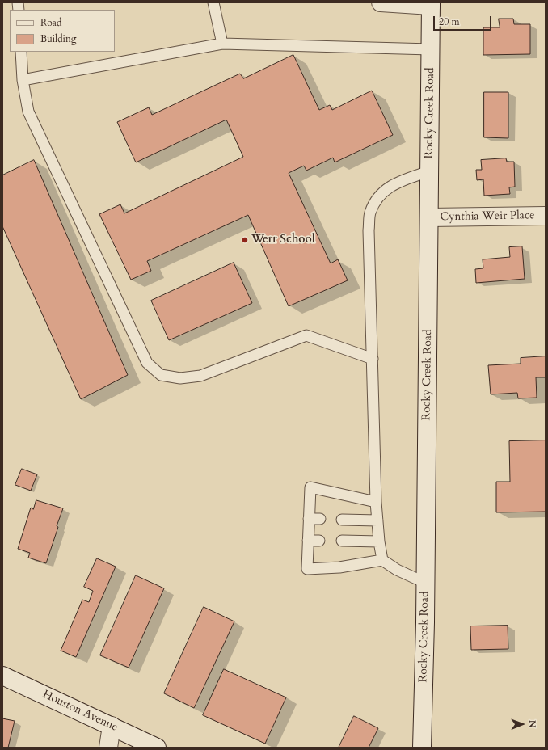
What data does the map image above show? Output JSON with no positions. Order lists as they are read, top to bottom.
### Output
{
  "streets": {
    "street": ["Rocky Creek Road", "Cynthia Weir Place", "Houston Avenue"]
  },
  "crossings": [
    ["Rocky Creek Road", "Cynthia Weir Place"]
  ],
  "places": ["Werr School"],
  "legend": ["Road", "Building"],
  "scale_bar": "20 m",
  "north": "right"
}
